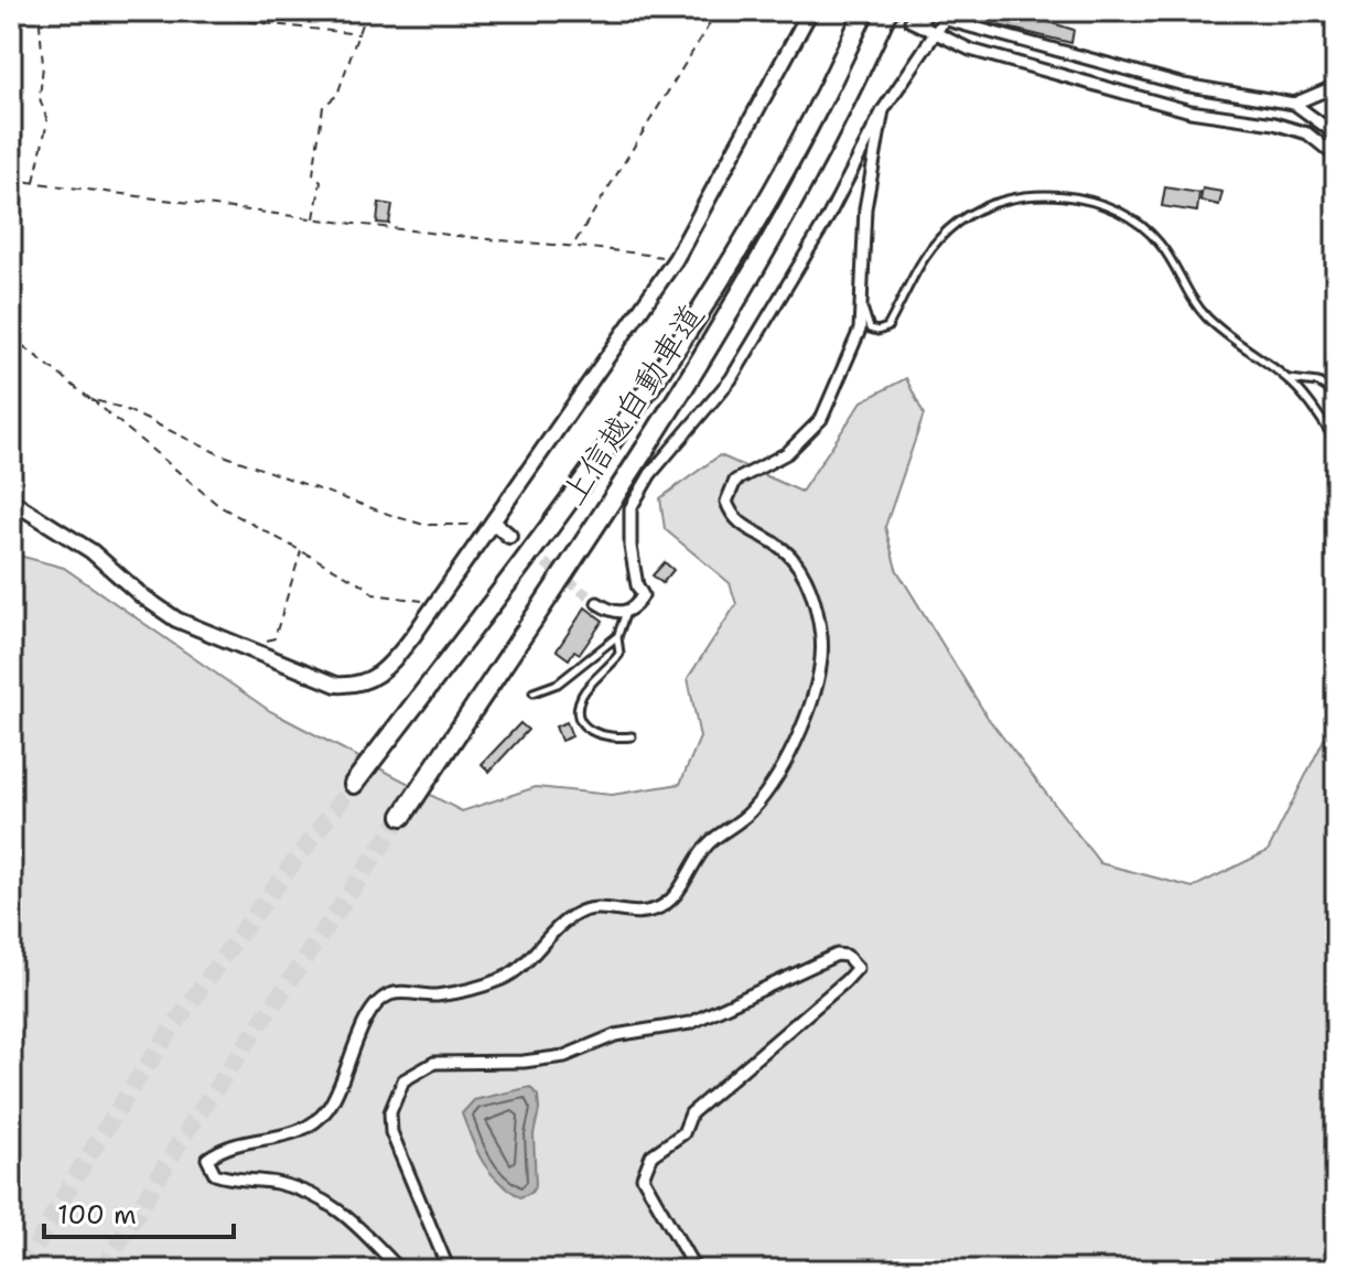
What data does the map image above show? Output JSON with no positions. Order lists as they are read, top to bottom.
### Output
{
  "streets": {
    "highway": ["上信越自動車道"]
  },
  "scale_bar": "100 m"
}
